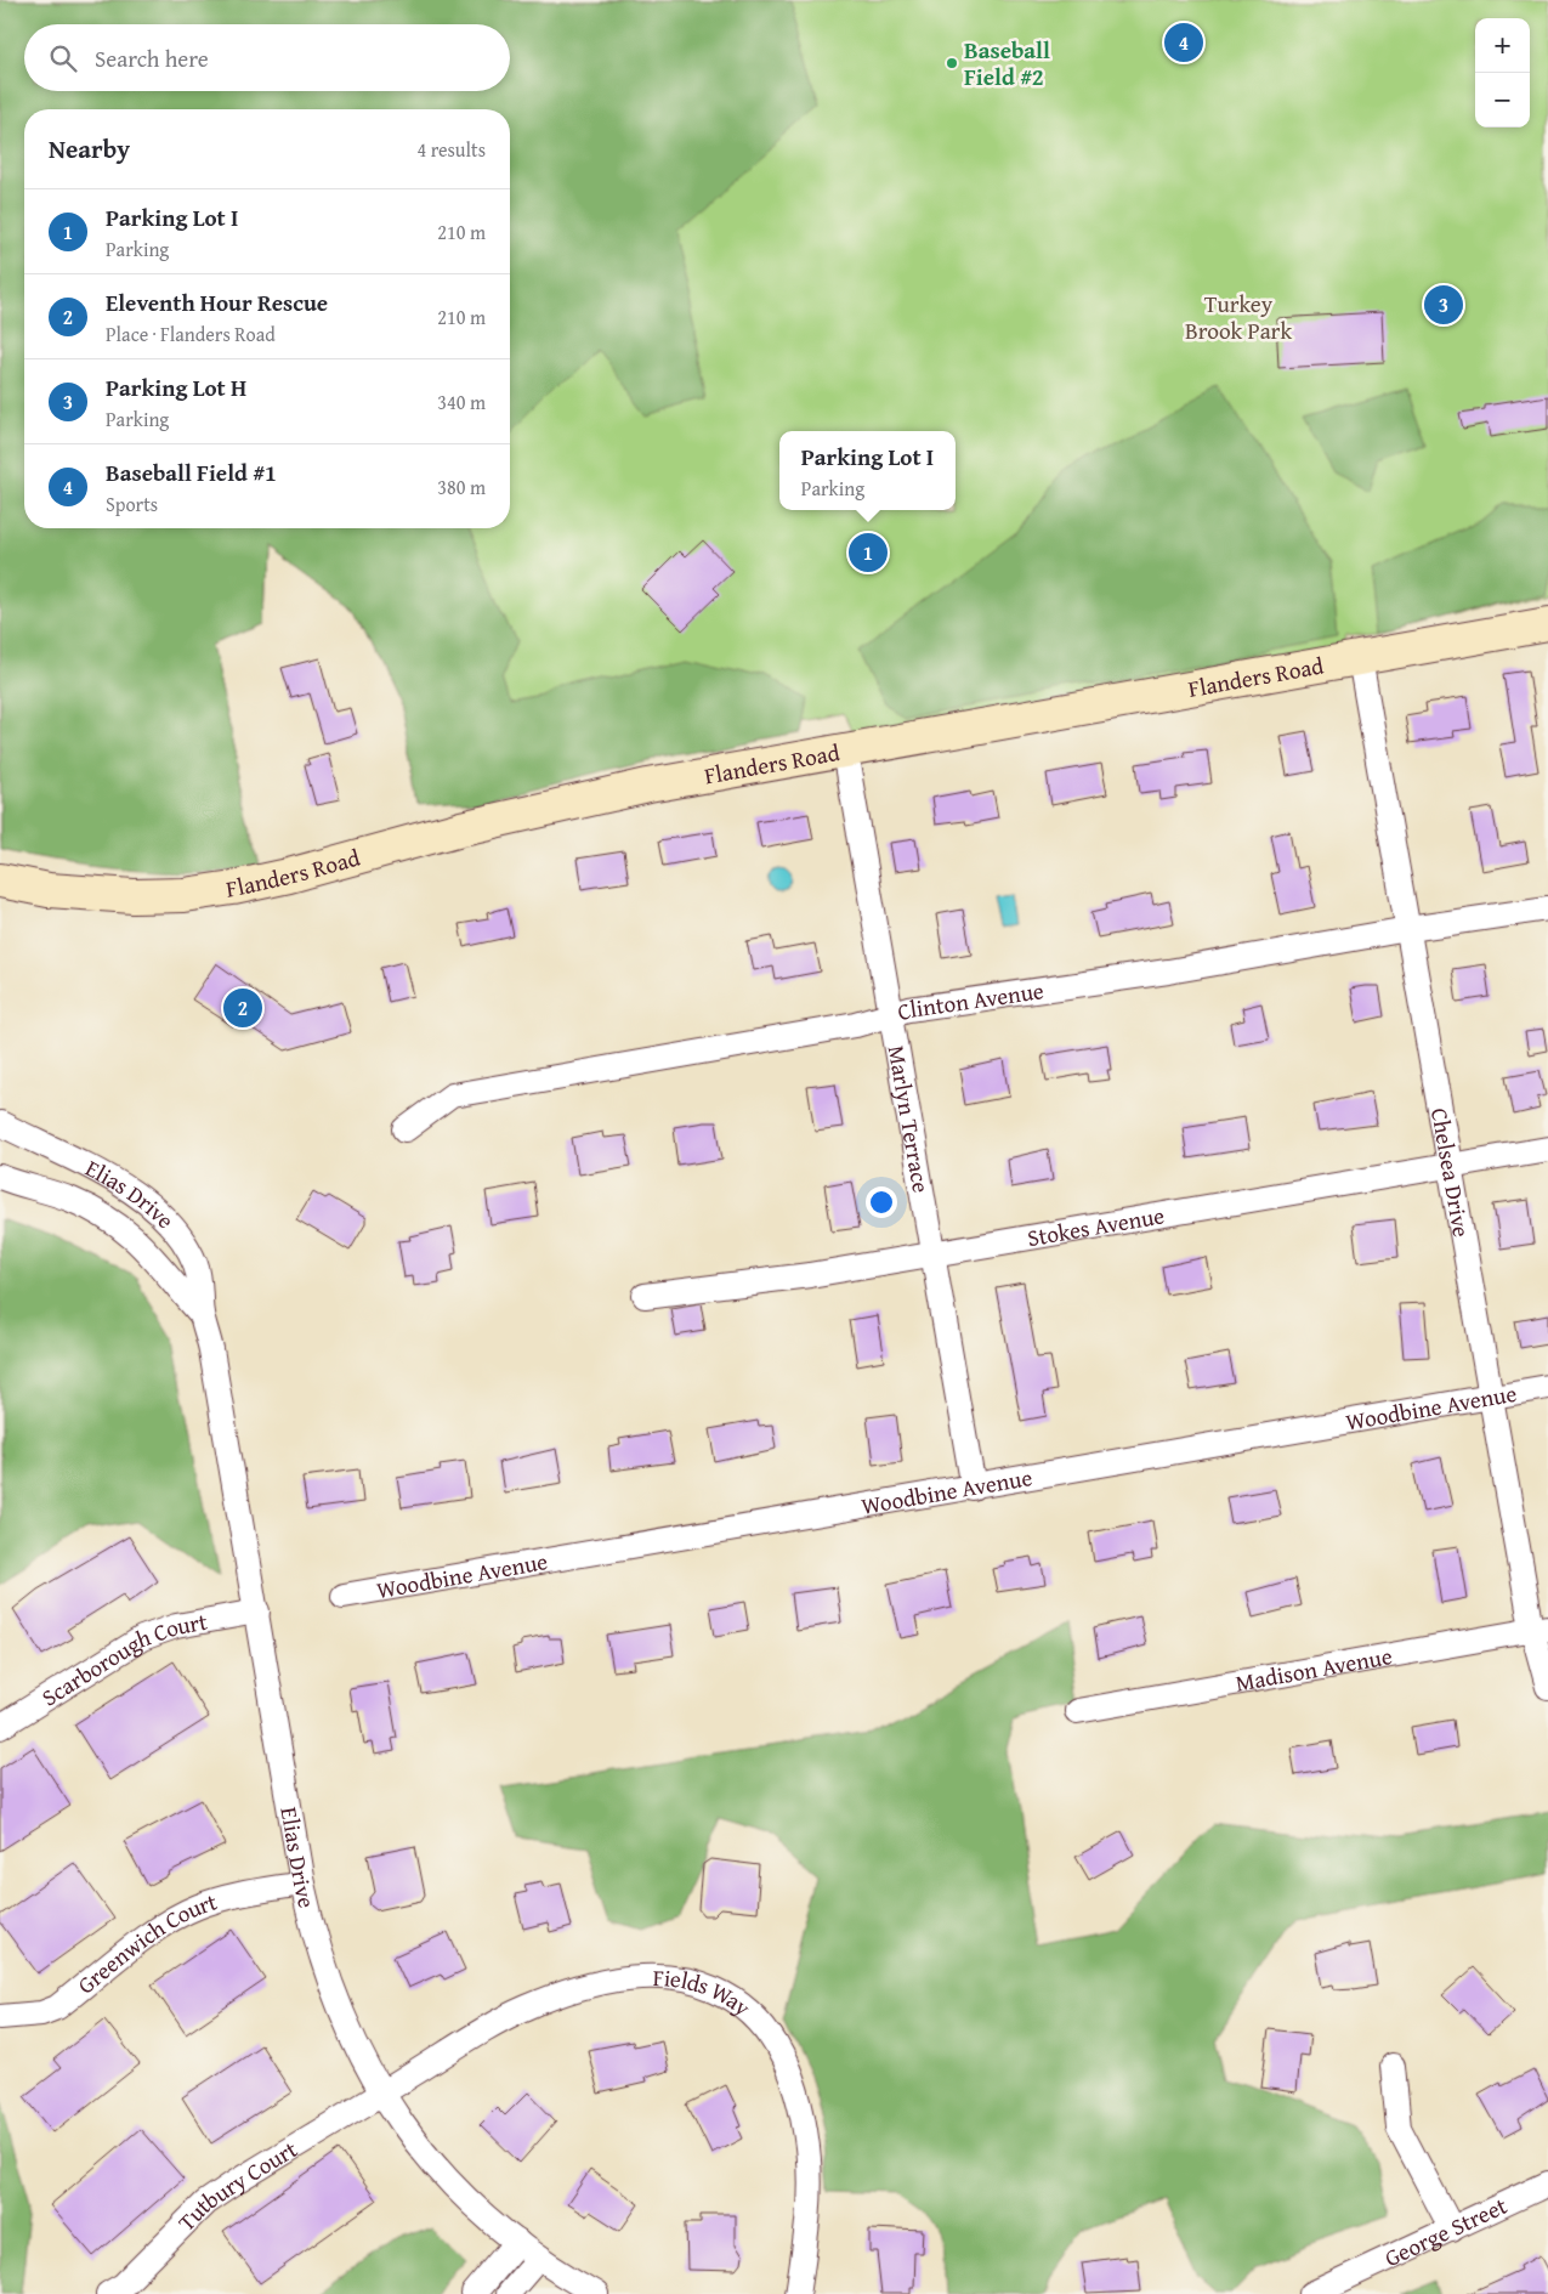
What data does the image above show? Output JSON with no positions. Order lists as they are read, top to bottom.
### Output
{
  "streets": {
    "main road": ["Flanders Road"],
    "street": [
      "Clinton Avenue",
      "Marlyn Terrace",
      "Chelsea Drive",
      "Elias Drive",
      "Stokes Avenue",
      "Woodbine Avenue",
      "Scarborough Court",
      "Madison Avenue",
      "Greenwich Court",
      "Fields Way",
      "Tutbury Court",
      "George Street"
    ]
  },
  "crossings": [
    ["Flanders Road", "Marlyn Terrace"],
    ["Flanders Road", "Chelsea Drive"],
    ["Clinton Avenue", "Marlyn Terrace"],
    ["Clinton Avenue", "Chelsea Drive"],
    ["Marlyn Terrace", "Stokes Avenue"],
    ["Marlyn Terrace", "Woodbine Avenue"],
    ["Chelsea Drive", "Stokes Avenue"],
    ["Chelsea Drive", "Woodbine Avenue"],
    ["Chelsea Drive", "Madison Avenue"],
    ["Elias Drive", "Scarborough Court"],
    ["Elias Drive", "Greenwich Court"],
    ["Elias Drive", "Fields Way"],
    ["Elias Drive", "Tutbury Court"],
    ["Fields Way", "Tutbury Court"]
  ],
  "parks": ["Turkey Brook Park"],
  "places": ["Baseball Field #2"],
  "page": {
    "map_buttons": ["+", "−"],
    "pins": [
      "4",
      "3",
      "1",
      "2"
    ],
    "search": "Search here",
    "heading": ["Nearby", "4 results"],
    "list": [
      {
        "mark": "1",
        "name": "Parking Lot I",
        "note": "Parking",
        "value": "210 m"
      },
      {
        "mark": "2",
        "name": "Eleventh Hour Rescue",
        "note": "Place · Flanders Road",
        "value": "210 m"
      },
      {
        "mark": "3",
        "name": "Parking Lot H",
        "note": "Parking",
        "value": "340 m"
      },
      {
        "mark": "4",
        "name": "Baseball Field #1",
        "note": "Sports",
        "value": "380 m"
      }
    ],
    "popup": ["Parking Lot I", "Parking"]
  }
}
